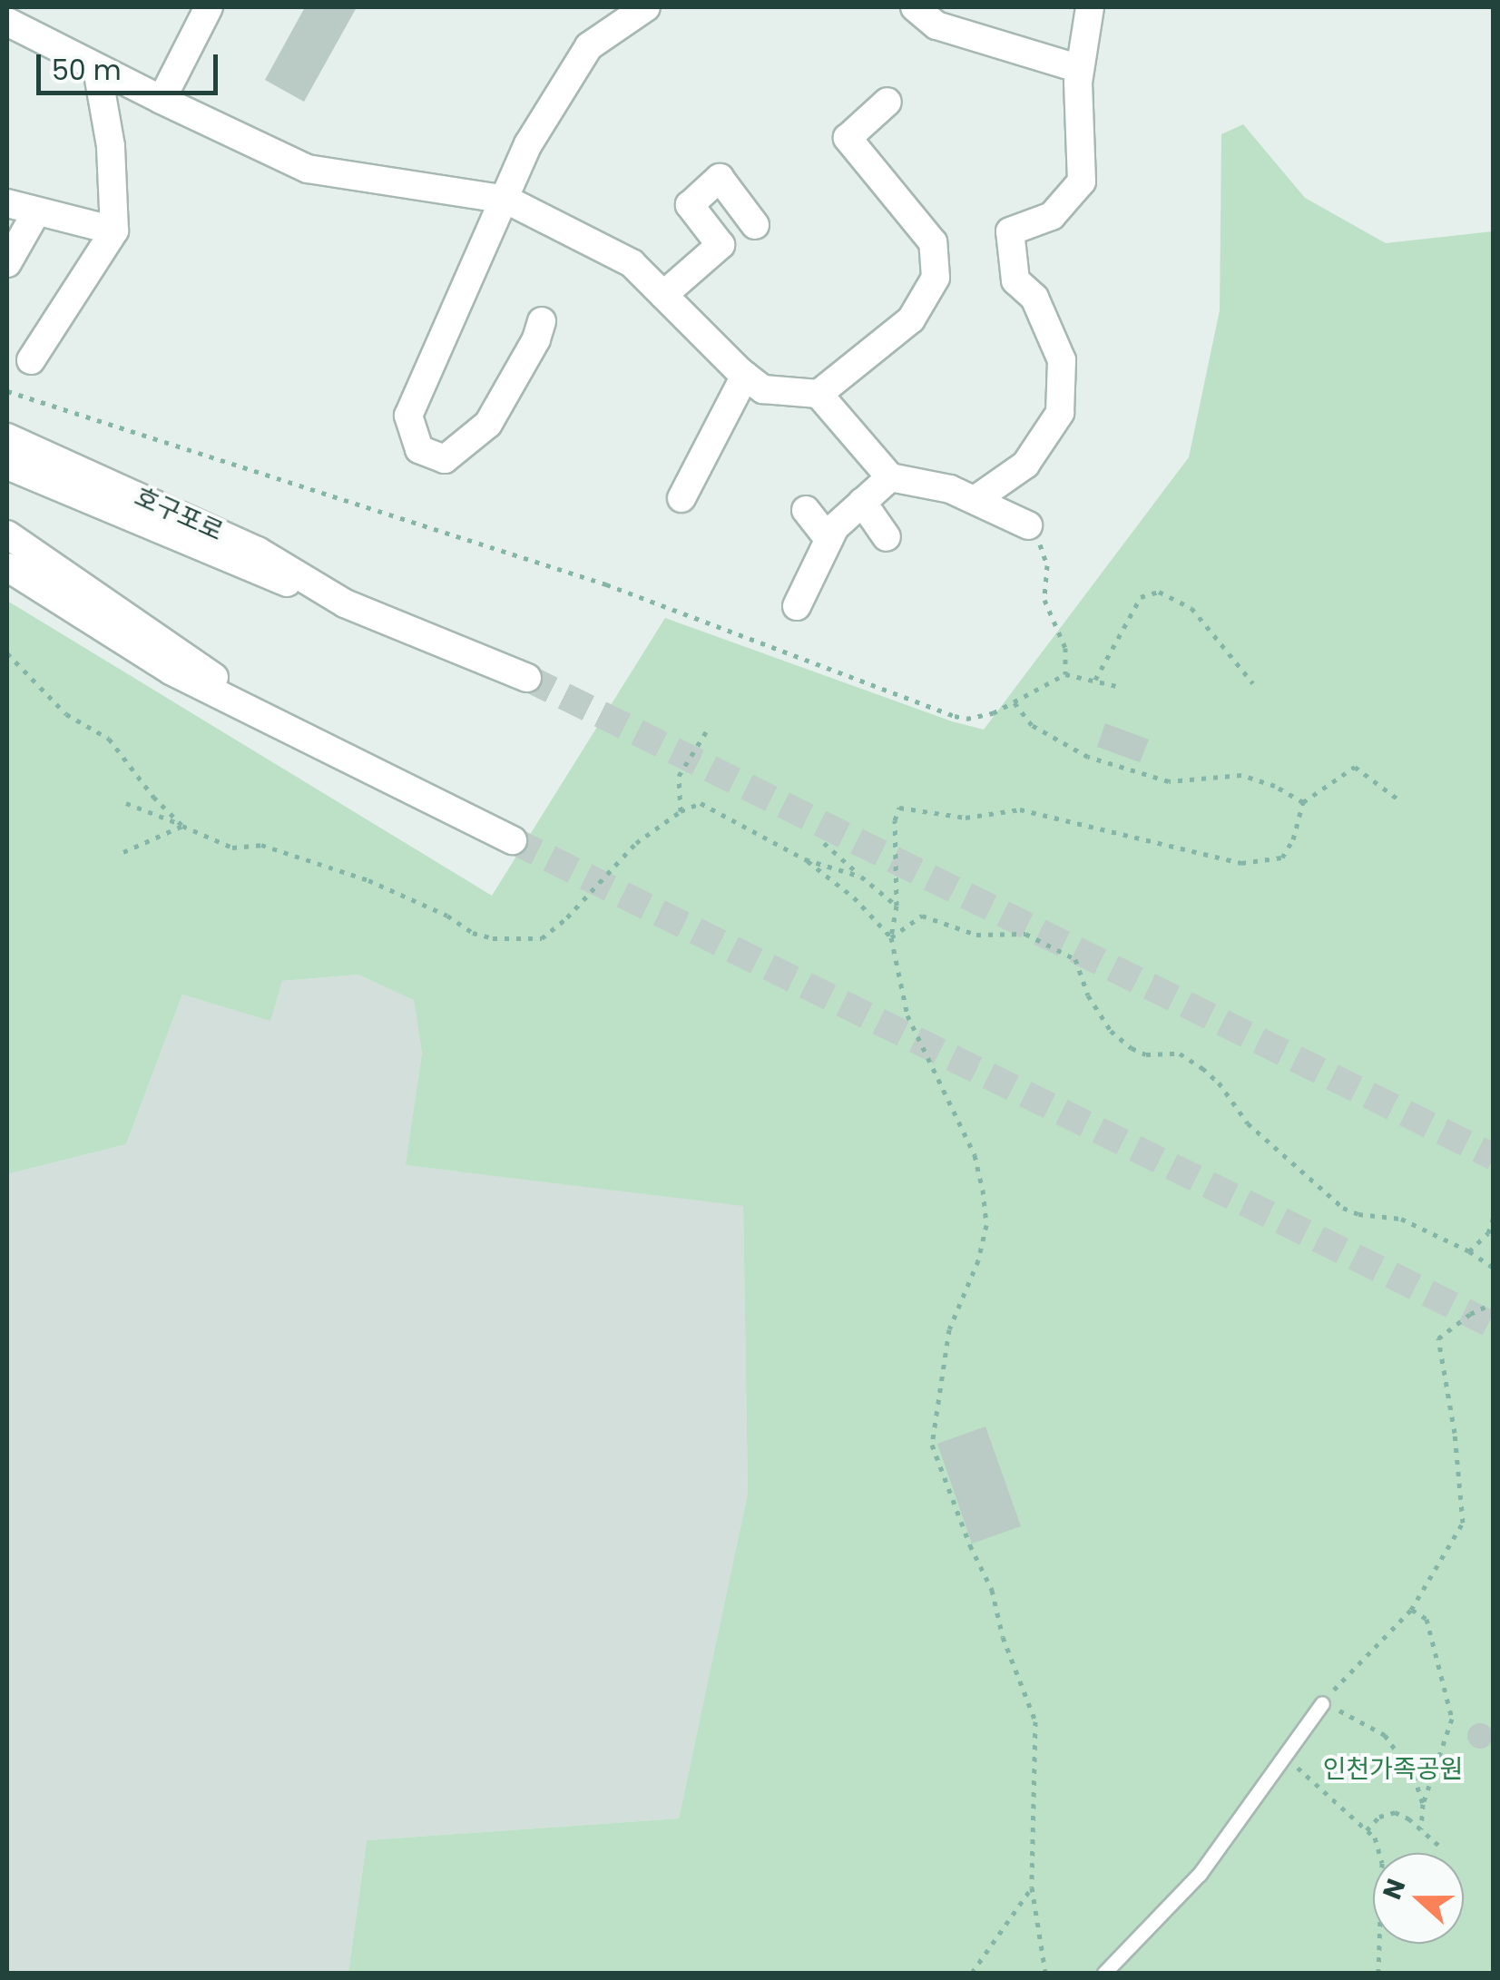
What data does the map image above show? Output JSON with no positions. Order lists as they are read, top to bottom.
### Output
{
  "streets": {
    "street": ["호구포로"]
  },
  "parks": ["인천가족공원"],
  "scale_bar": "50 m",
  "north": "left"
}
